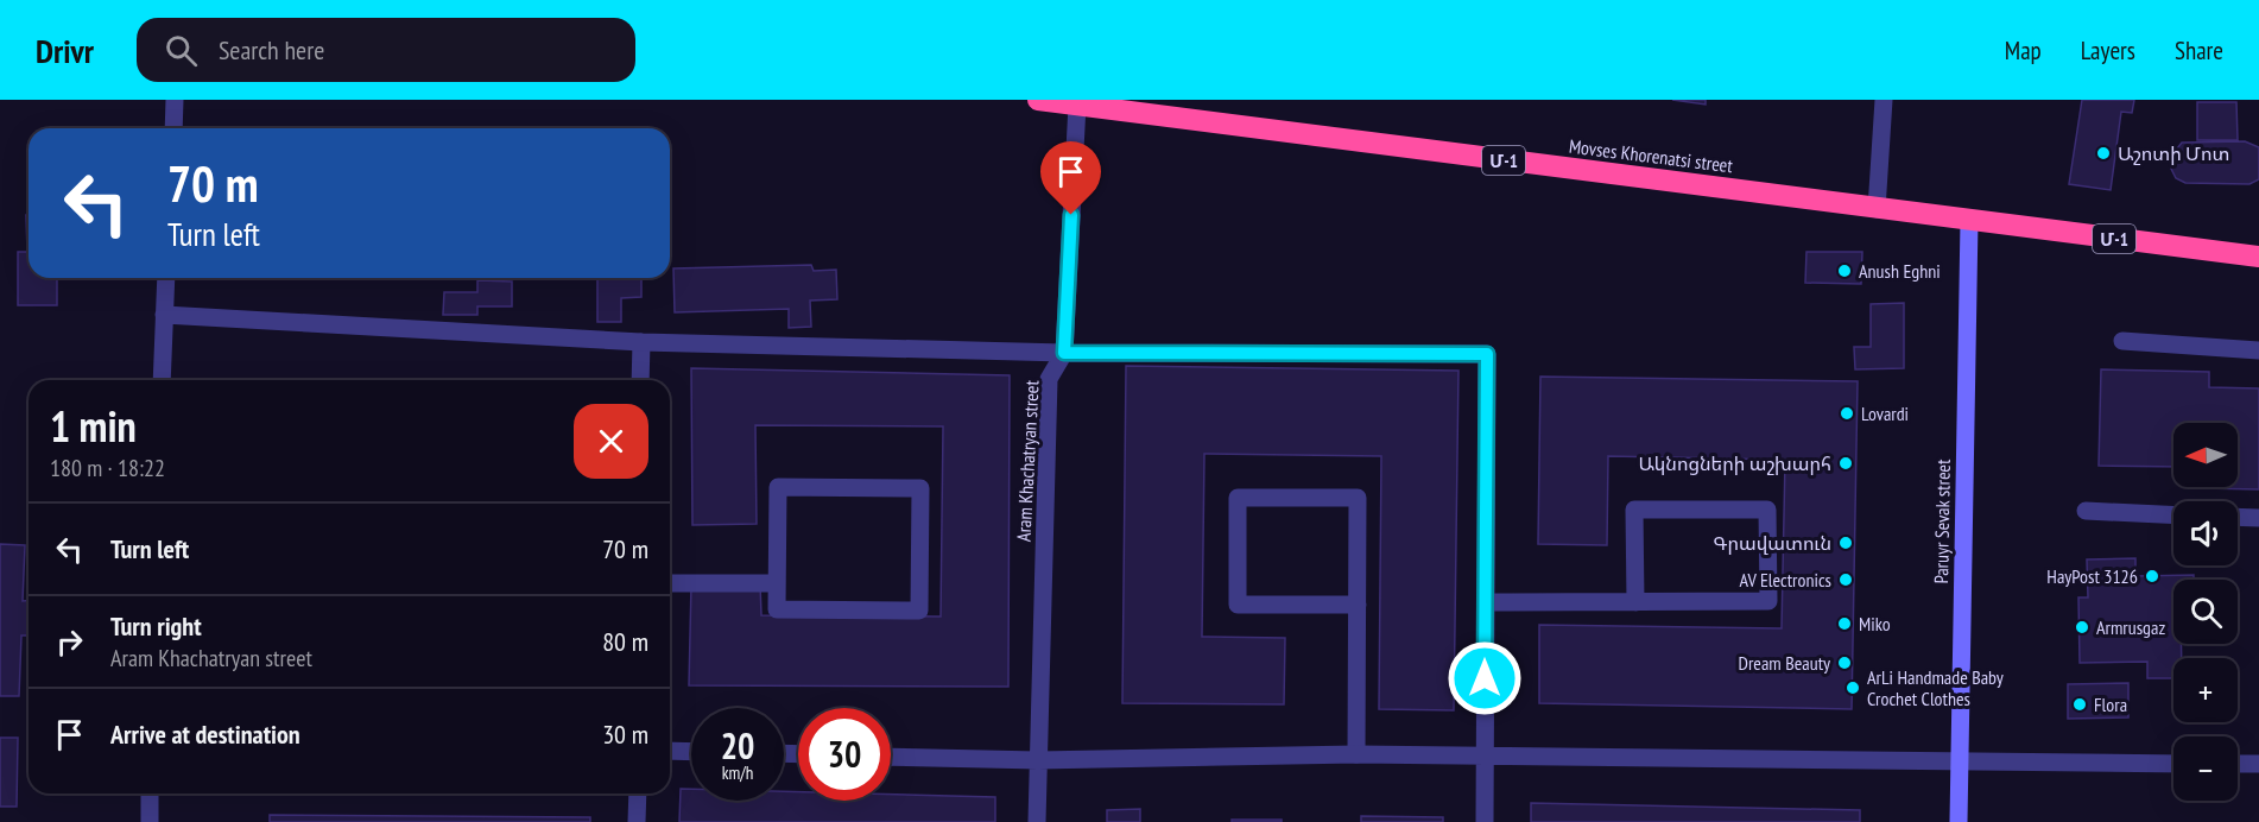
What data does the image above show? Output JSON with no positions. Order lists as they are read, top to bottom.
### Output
{
  "streets": {
    "highway": ["Movses Khorenatsi street", "Մ-1"],
    "street": ["Aram Khachatryan street", "Paruyr Sevak street"]
  },
  "crossings": [
    ["Movses Khorenatsi street", "Aram Khachatryan street"],
    ["Movses Khorenatsi street", "Paruyr Sevak street"]
  ],
  "places": [
    "Աշոտի Մոտ",
    "Anush Eghni",
    "Lovardi",
    "Ակնոցների աշխարհ",
    "Գրավատուն",
    "HayPost 3126",
    "AV Electronics",
    "Miko",
    "Armrusgaz",
    "Dream Beauty",
    "ArLi Handmade Baby Crochet Clothes",
    "Flora"
  ],
  "north": "left",
  "page": {
    "header": "Drivr",
    "search": "Search here",
    "nav": ["Map", "Layers", "Share"],
    "turn": ["70 m", "Turn left"],
    "heading": ["1 min", "180 m · 18:22"],
    "map_buttons": ["+", "−"],
    "list": [
      {
        "name": "Turn left",
        "value": "70 m"
      },
      {
        "name": "Turn right",
        "note": "Aram Khachatryan street",
        "value": "80 m"
      },
      {
        "name": "Arrive at destination",
        "value": "30 m"
      }
    ],
    "speed": "20 km/h",
    "limit": "30"
  }
}
